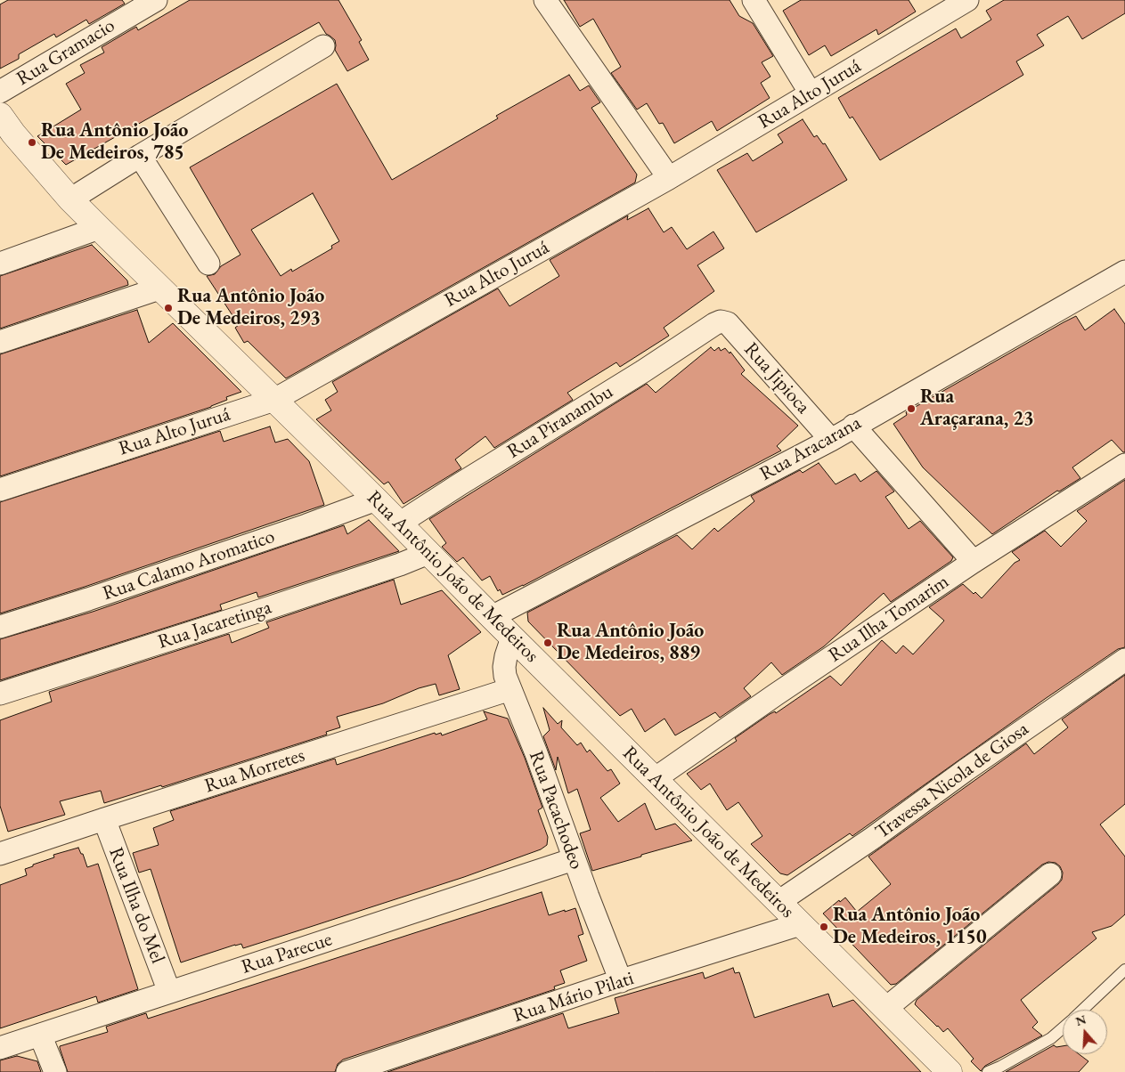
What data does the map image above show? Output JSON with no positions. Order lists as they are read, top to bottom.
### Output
{
  "streets": {
    "street": [
      "Rua Gramacio",
      "Rua Alto Juruá",
      "Rua Jipioca",
      "Rua Piranambu",
      "Rua Aracarana",
      "Rua Calamo Aromatico",
      "Rua Antônio João de Medeiros",
      "Rua Ilha Tomarim",
      "Rua Jacaretinga",
      "Rua Morretes",
      "Travessa Nicola de Giosa",
      "Rua Pacachodeo",
      "Rua Ilha do Mel",
      "Rua Parecue",
      "Rua Mário Pilati"
    ]
  },
  "crossings": [
    ["Rua Alto Juruá", "Rua Antônio João de Medeiros"],
    ["Rua Jipioca", "Rua Piranambu"],
    ["Rua Jipioca", "Rua Aracarana"],
    ["Rua Piranambu", "Rua Antônio João de Medeiros"],
    ["Rua Aracarana", "Rua Antônio João de Medeiros"],
    ["Rua Calamo Aromatico", "Rua Antônio João de Medeiros"],
    ["Rua Antônio João de Medeiros", "Rua Ilha Tomarim"],
    ["Rua Antônio João de Medeiros", "Rua Jacaretinga"],
    ["Rua Antônio João de Medeiros", "Travessa Nicola de Giosa"],
    ["Rua Antônio João de Medeiros", "Rua Pacachodeo"],
    ["Rua Antônio João de Medeiros", "Rua Mário Pilati"],
    ["Rua Morretes", "Rua Pacachodeo"],
    ["Rua Morretes", "Rua Ilha do Mel"],
    ["Rua Pacachodeo", "Rua Parecue"],
    ["Rua Pacachodeo", "Rua Mário Pilati"],
    ["Rua Ilha do Mel", "Rua Parecue"]
  ],
  "places": [
    "Rua Antônio João De Medeiros, 785",
    "Rua Antônio João De Medeiros, 293",
    "Rua Araçarana, 23",
    "Rua Antônio João De Medeiros, 889",
    "Rua Antônio João De Medeiros, 1150"
  ],
  "north": "top"
}
